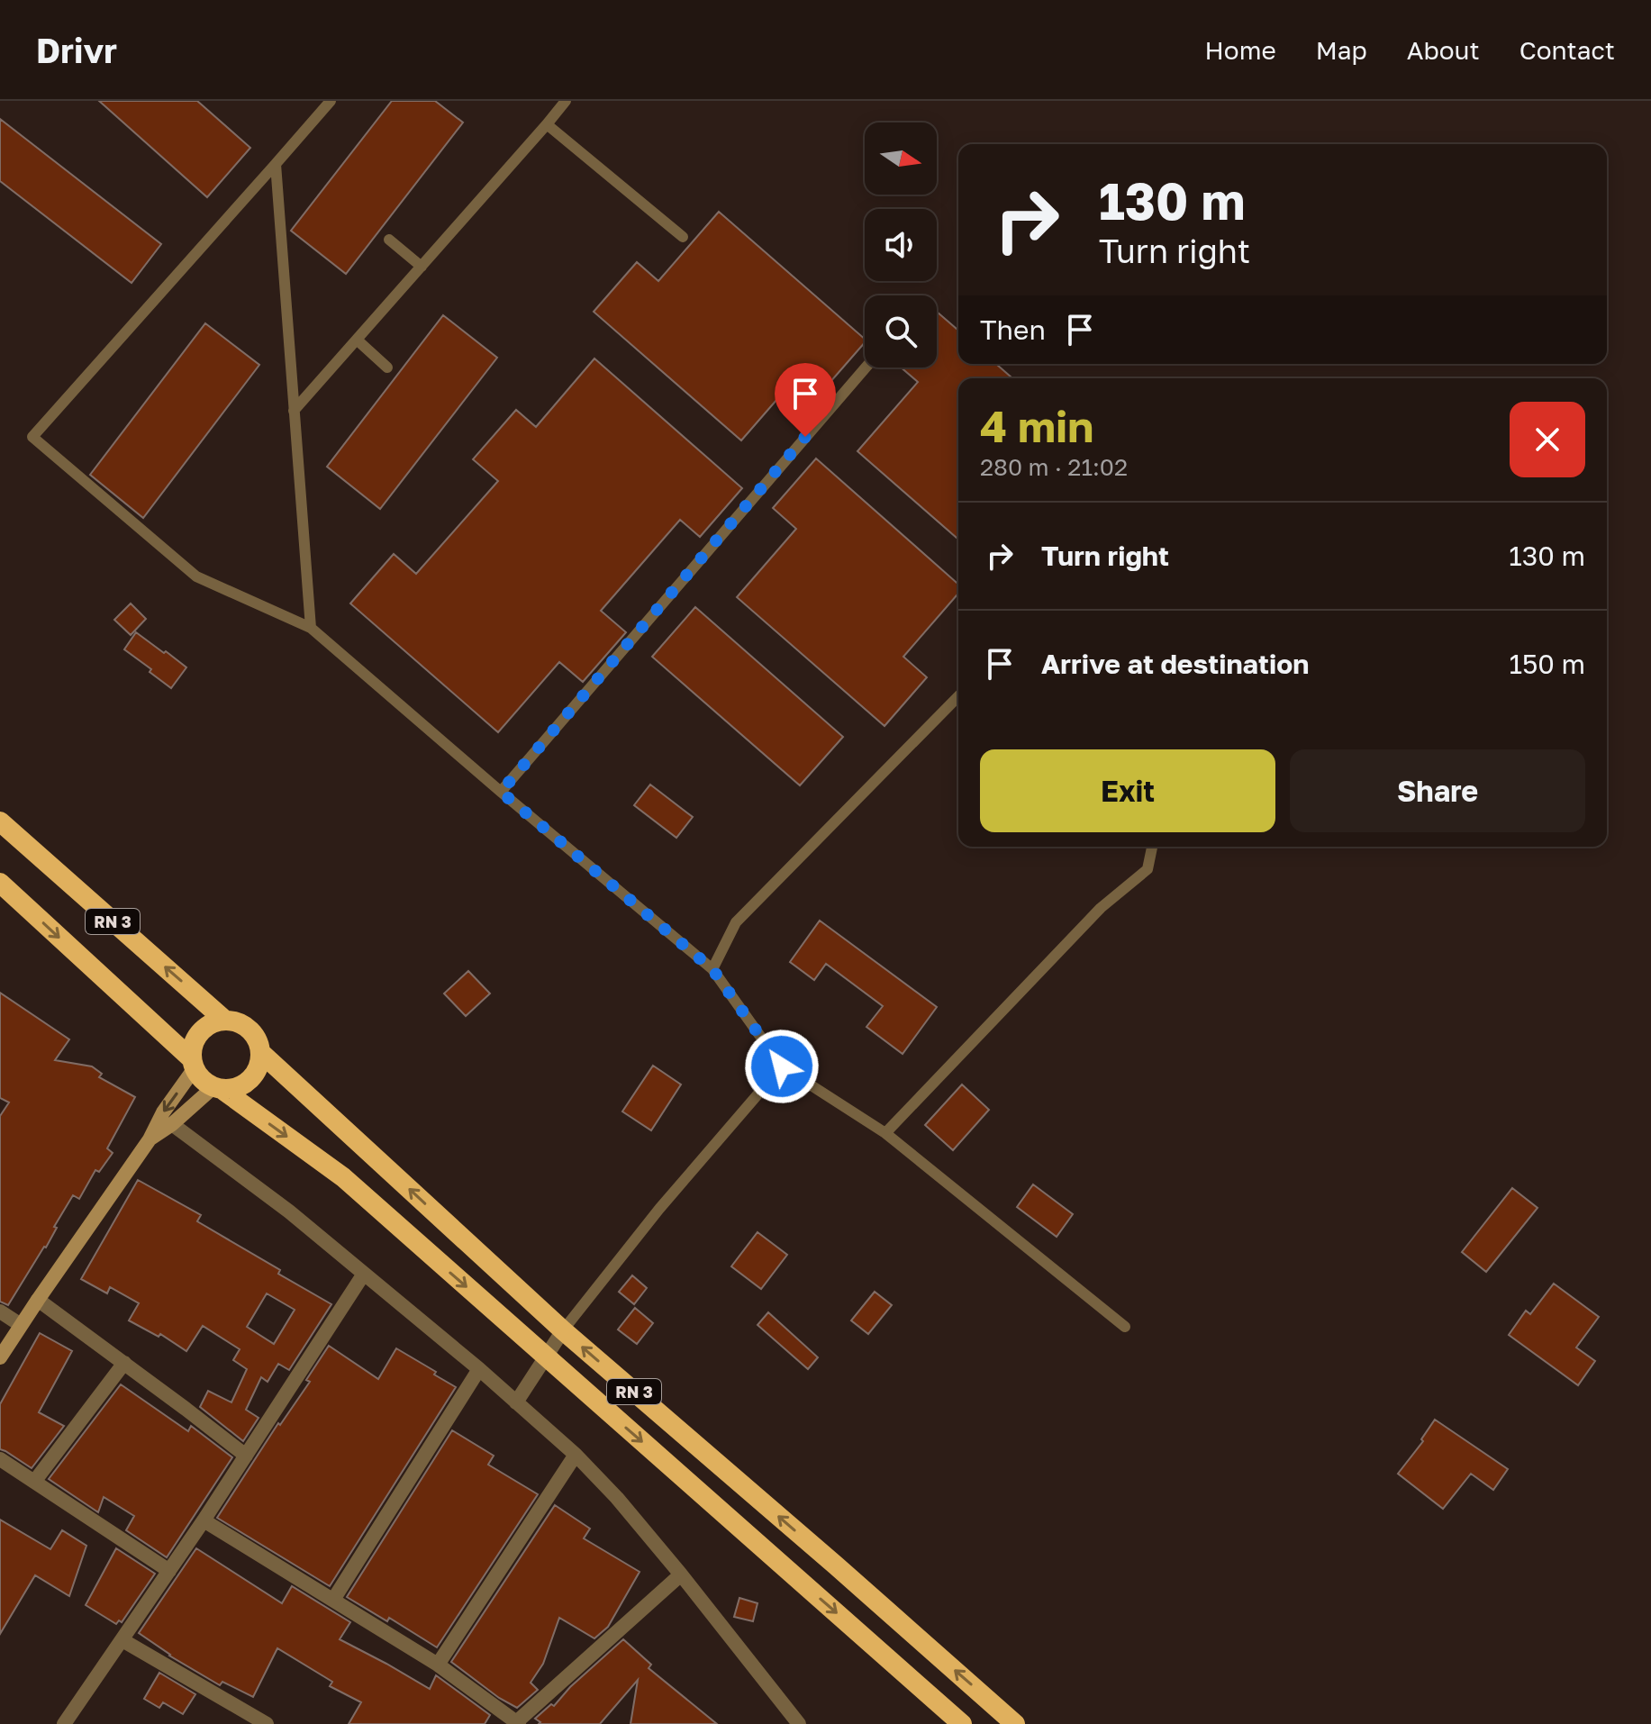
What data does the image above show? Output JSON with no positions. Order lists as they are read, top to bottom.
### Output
{
  "streets": {
    "highway": ["RN 3"]
  },
  "north": "right",
  "page": {
    "header": "Drivr",
    "nav": [
      "Home",
      "Map",
      "About",
      "Contact"
    ],
    "turn": ["130 m", "Turn right"],
    "then": "Then",
    "heading": ["4 min", "280 m · 21:02"],
    "list": [
      {
        "name": "Turn right",
        "value": "130 m"
      },
      {
        "name": "Arrive at destination",
        "value": "150 m"
      }
    ],
    "buttons": ["Exit", "Share"]
  }
}
